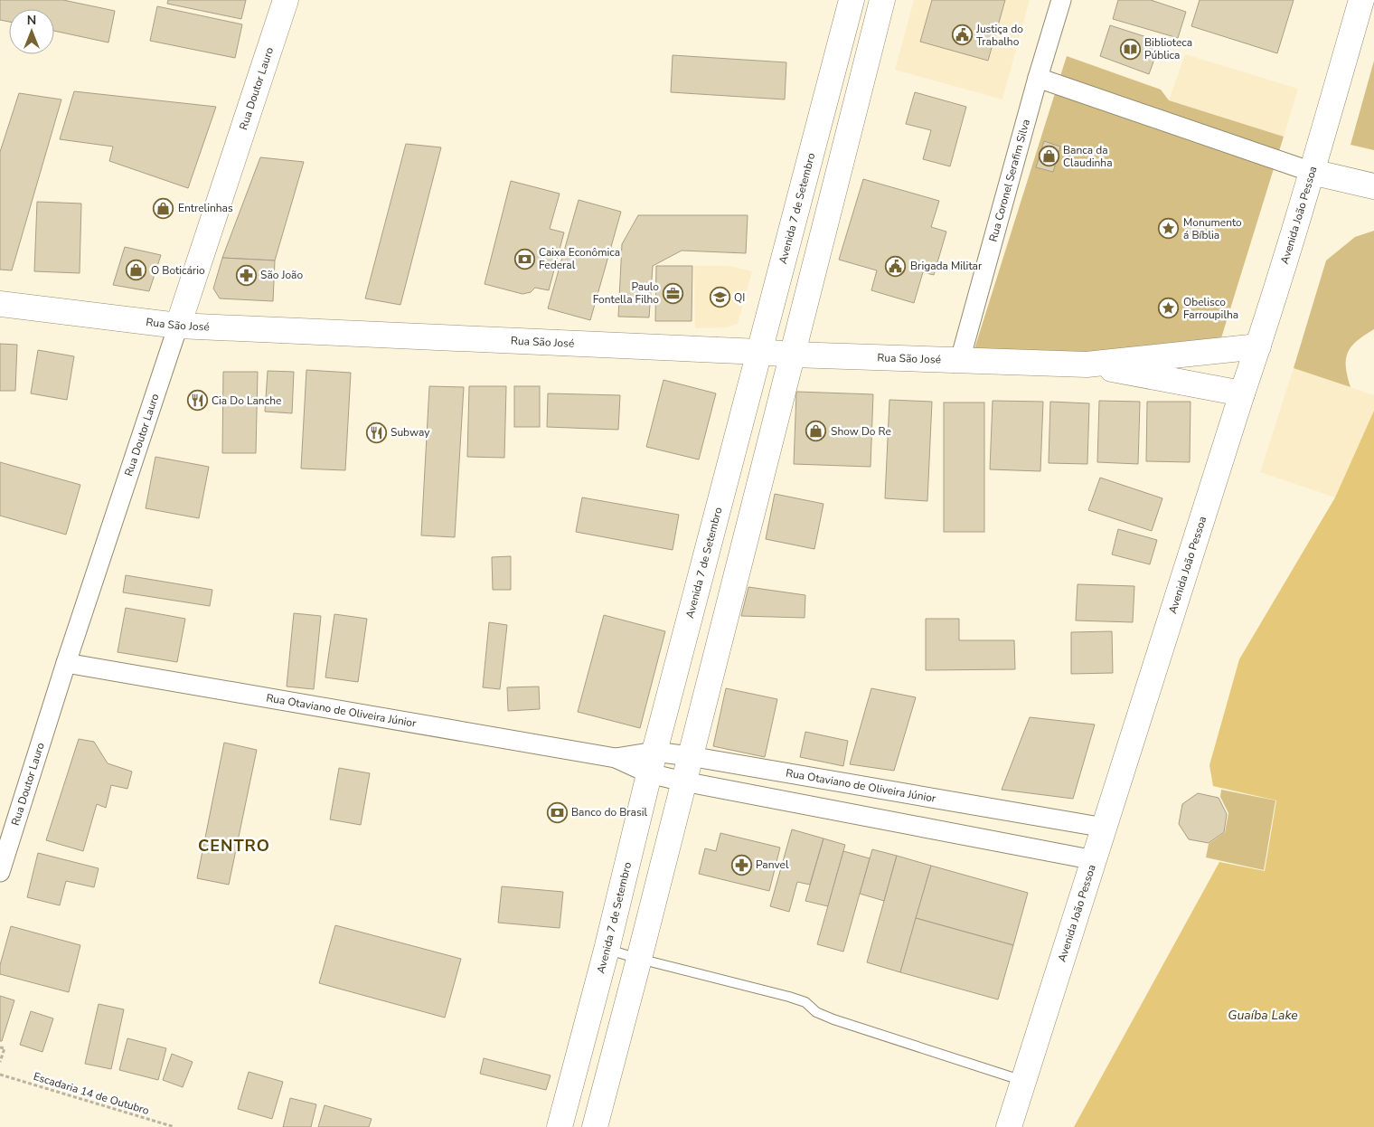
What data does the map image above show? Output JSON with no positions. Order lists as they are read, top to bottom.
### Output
{
  "streets": {
    "street": [
      "Rua Doutor Lauro",
      "Rua Coronel Serafim Silva",
      "Avenida 7 de Setembro",
      "Avenida João Pessoa",
      "Rua São José",
      "Rua Otaviano de Oliveira Júnior"
    ],
    "path": ["Escadaria 14 de Outubro"]
  },
  "crossings": [
    ["Rua Doutor Lauro", "Rua São José"],
    ["Rua Doutor Lauro", "Rua Otaviano de Oliveira Júnior"],
    ["Rua Coronel Serafim Silva", "Rua São José"],
    ["Avenida 7 de Setembro", "Rua São José"],
    ["Avenida 7 de Setembro", "Rua Otaviano de Oliveira Júnior"],
    ["Avenida João Pessoa", "Rua São José"],
    ["Avenida João Pessoa", "Rua Otaviano de Oliveira Júnior"]
  ],
  "districts": ["CENTRO"],
  "water": ["Guaíba Lake"],
  "places": {
    "public building": ["Justiça do Trabalho", "Brigada Militar"],
    "library": ["Biblioteca Pública"],
    "shop": [
      "Banca da Claudinha",
      "Entrelinhas",
      "O Boticário",
      "Show Do Re"
    ],
    "place": ["Monumento á Bíblia", "Obelisco Farroupilha"],
    "bank": ["Caixa Econômica Federal", "Banco do Brasil"],
    "pharmacy": ["São João", "Panvel"],
    "office": ["Paulo Fontella Filho"],
    "school or university": ["QI"],
    "restaurant": ["Cia Do Lanche", "Subway"]
  },
  "north": "top"
}
